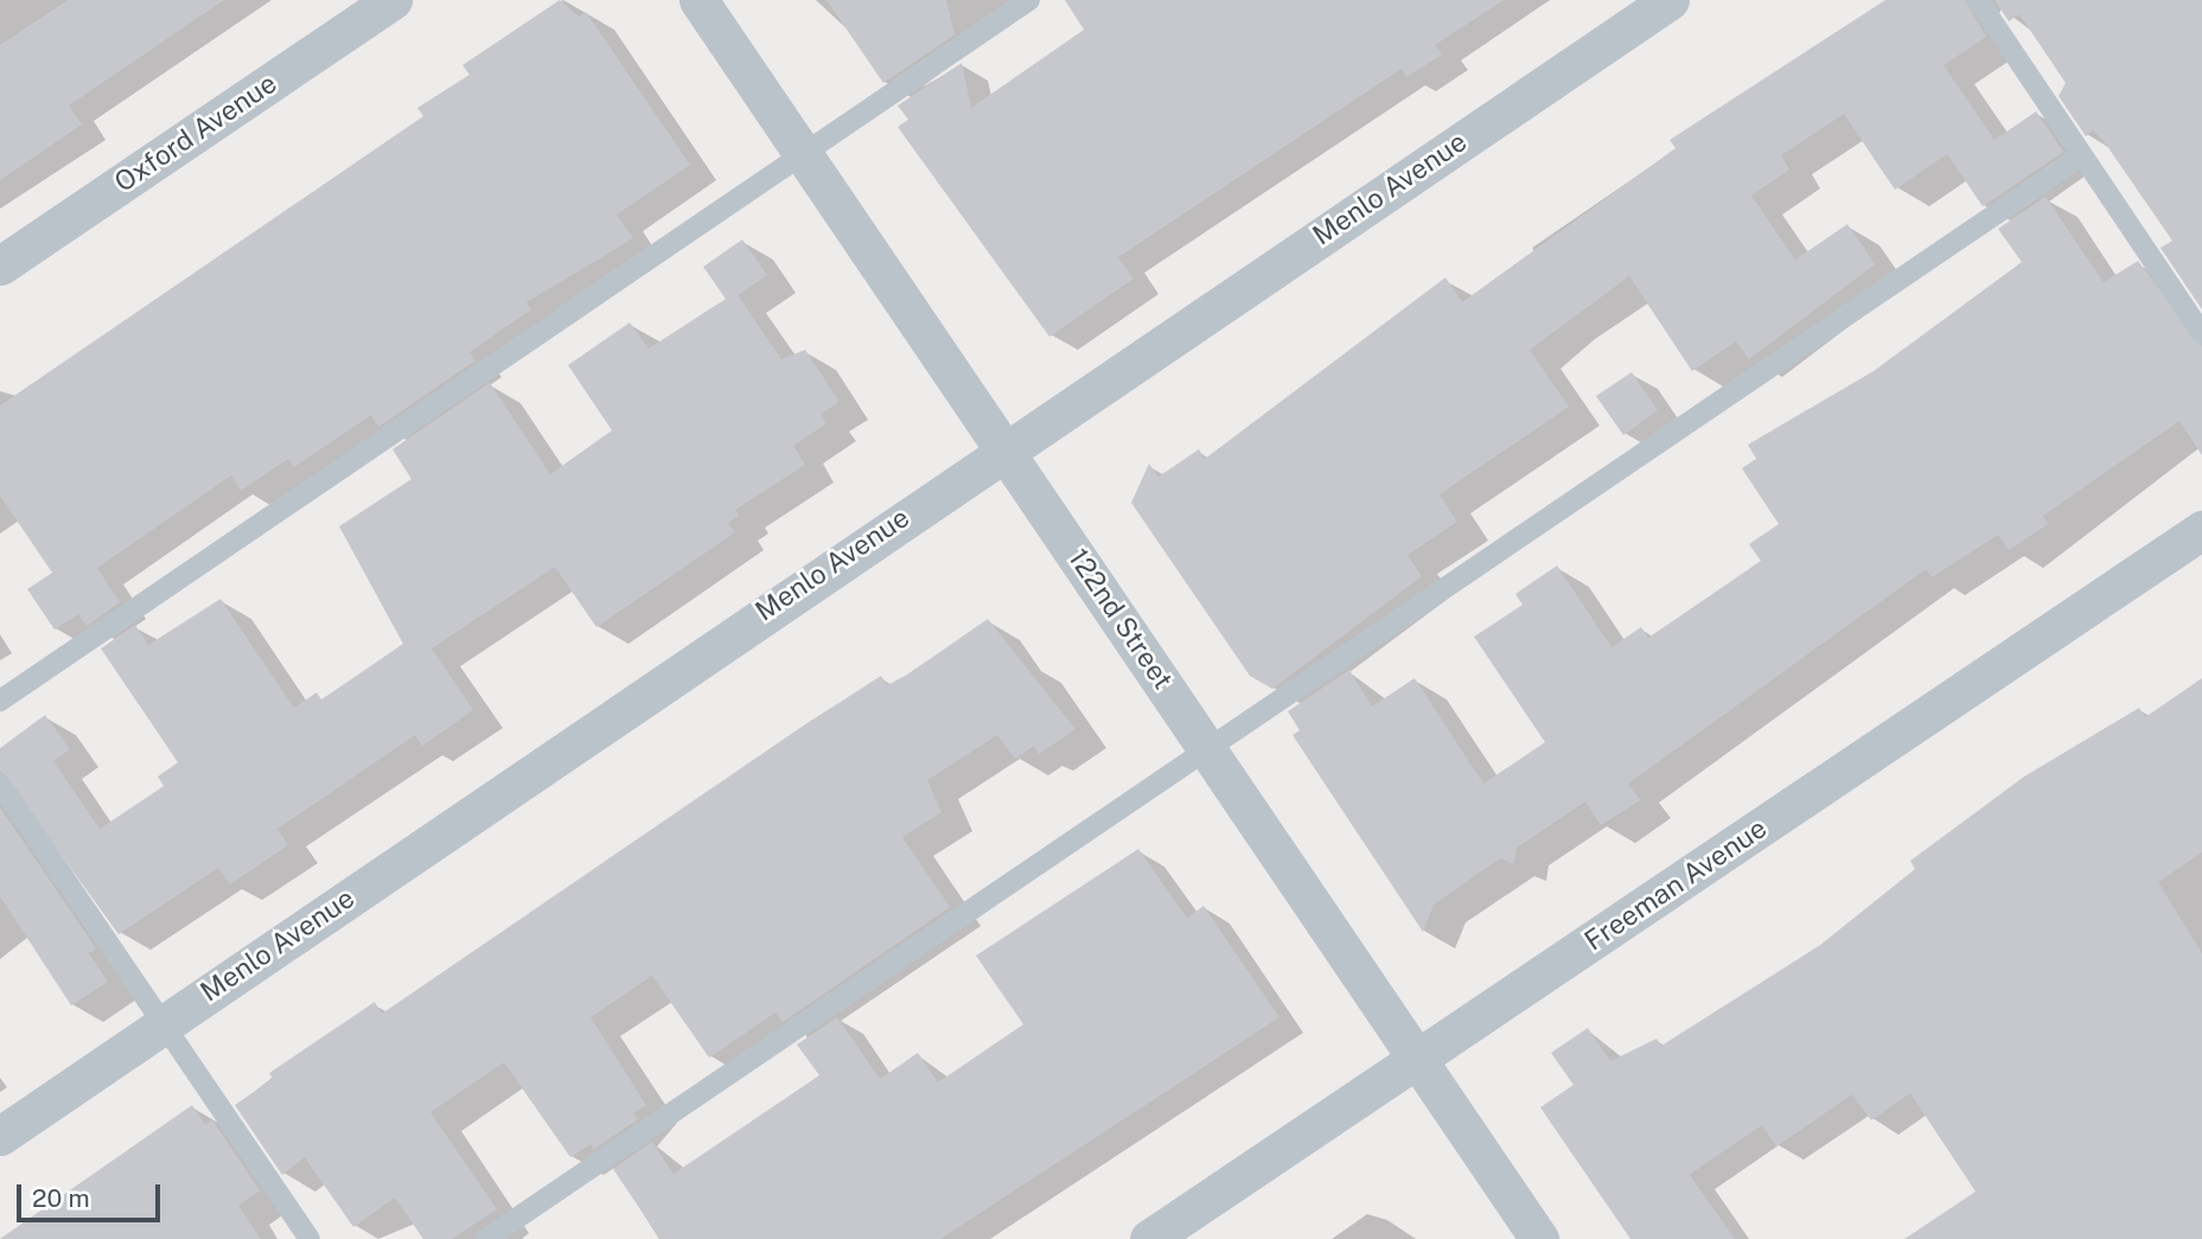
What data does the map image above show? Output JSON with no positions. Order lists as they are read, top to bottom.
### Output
{
  "streets": {
    "street": [
      "Oxford Avenue",
      "Menlo Avenue",
      "122nd Street",
      "Freeman Avenue"
    ]
  },
  "crossings": [
    ["Menlo Avenue", "122nd Street"],
    ["122nd Street", "Freeman Avenue"]
  ],
  "scale_bar": "20 m"
}
